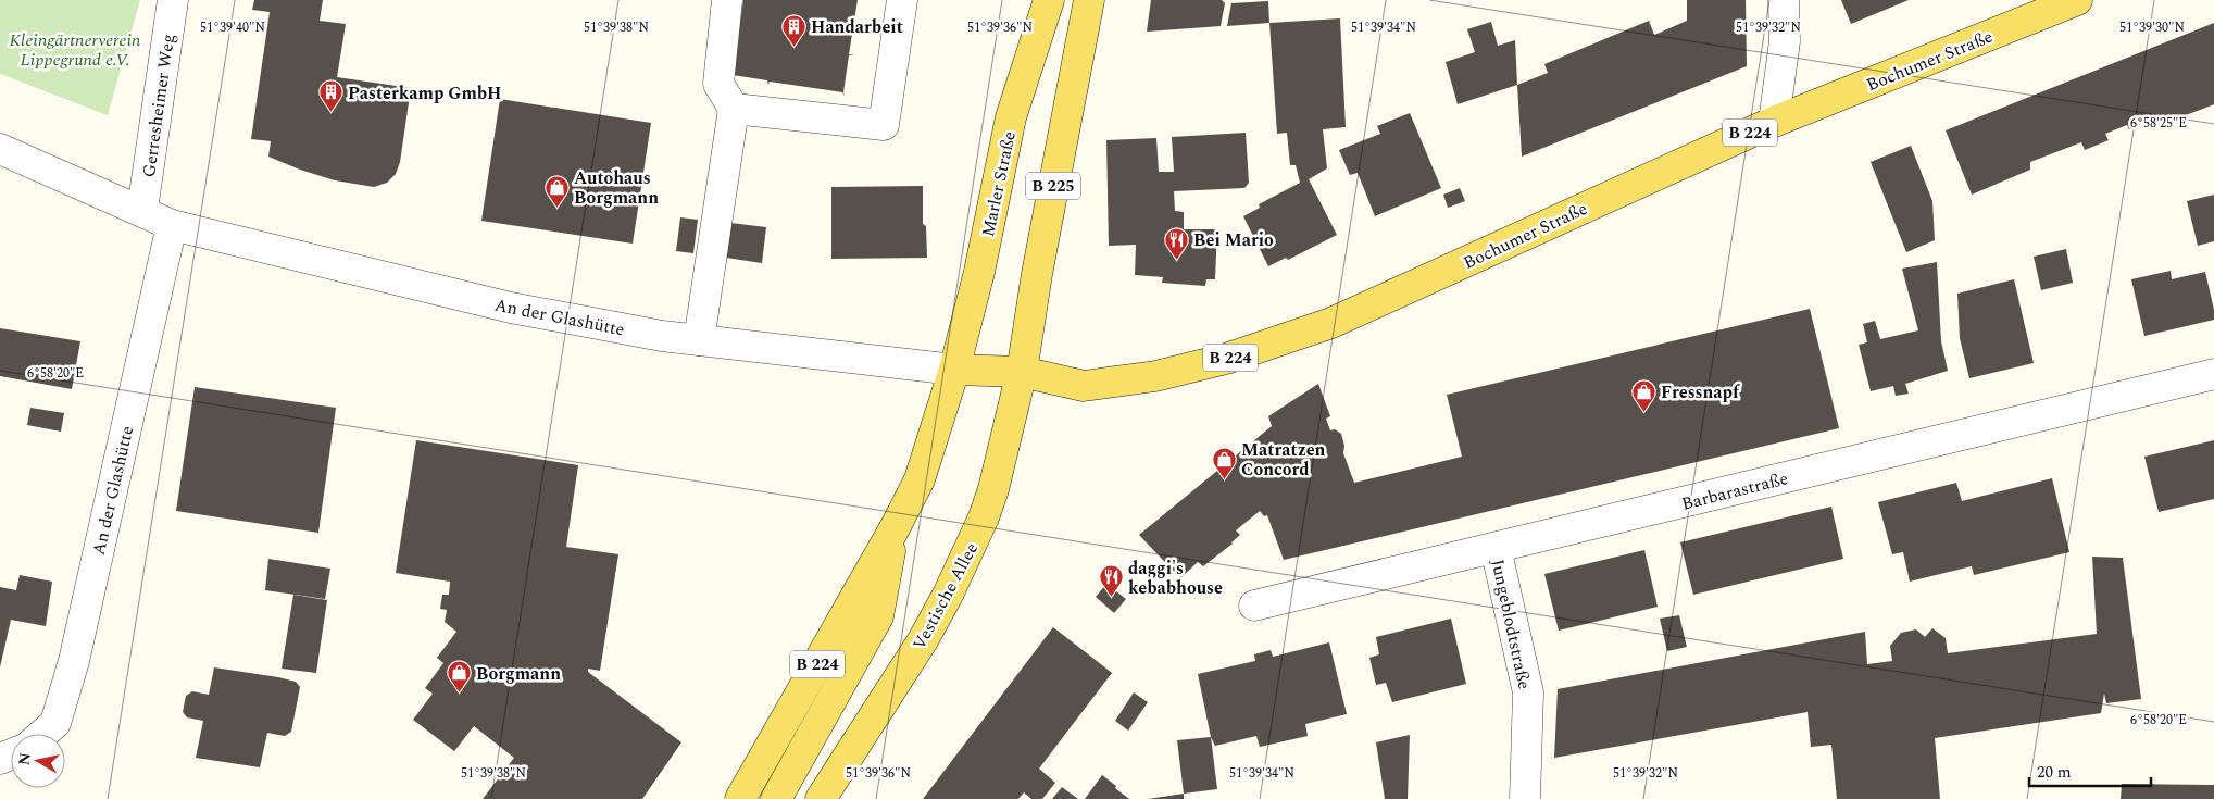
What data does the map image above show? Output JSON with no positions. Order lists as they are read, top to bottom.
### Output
{
  "streets": {
    "main road": [
      "Bochumer Straße",
      "B 224",
      "Marler Straße",
      "B 225",
      "Vestische Allee"
    ],
    "street": [
      "Gerresheimer Weg",
      "An der Glashütte",
      "Barbarastraße",
      "Jungeblodtstraße"
    ]
  },
  "crossings": [
    ["Bochumer Straße", "B 224"],
    ["Bochumer Straße", "Marler Straße"],
    ["Bochumer Straße", "B 225"],
    ["Bochumer Straße", "An der Glashütte"],
    ["Bochumer Straße", "Vestische Allee"],
    ["Gerresheimer Weg", "An der Glashütte"],
    ["B 224", "Marler Straße"],
    ["B 224", "An der Glashütte"],
    ["Marler Straße", "An der Glashütte"],
    ["B 225", "Vestische Allee"],
    ["Barbarastraße", "Jungeblodtstraße"]
  ],
  "parks": ["Kleingärtnerverein Lippegrund e.V."],
  "places": {
    "building": ["Handarbeit", "Pasterkamp GmbH"],
    "shop": [
      "Autohaus Borgmann",
      "Fressnapf",
      "Matratzen Concord",
      "Borgmann"
    ],
    "restaurant": ["Bei Mario", "daggi's kebabhouse"]
  },
  "scale_bar": "20 m",
  "north": "left",
  "coordinates": [
    "51°39'40\"N",
    "51°39'38\"N",
    "51°39'36\"N",
    "51°39'34\"N",
    "51°39'32\"N",
    "51°39'30\"N",
    "6°58'25\"E",
    "6°58'20\"E"
  ]
}
